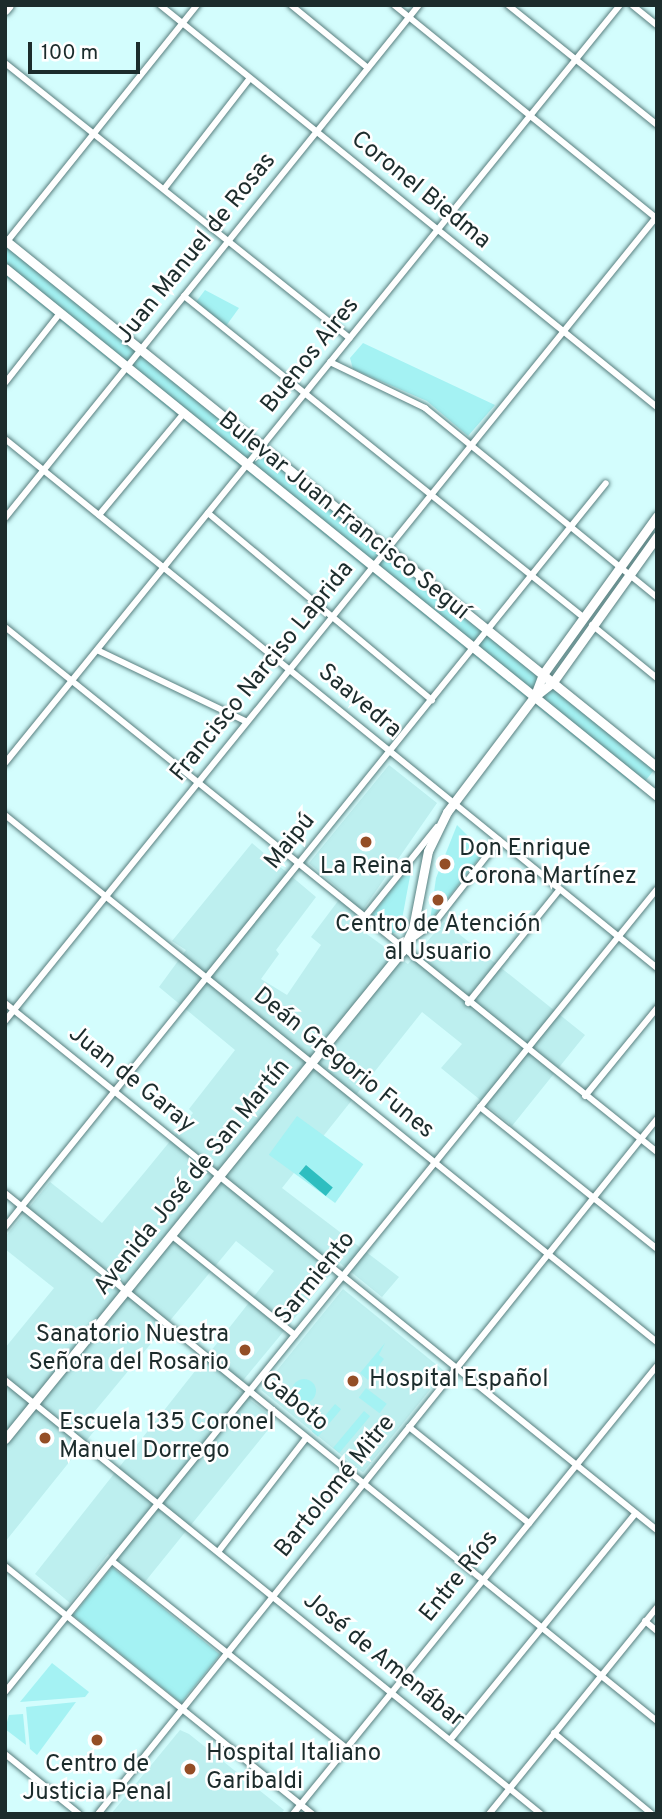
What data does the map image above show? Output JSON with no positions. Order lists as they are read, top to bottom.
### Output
{
  "streets": {
    "main road": ["Bulevar Juan Francisco Seguí", "Avenida José de San Martín"],
    "street": [
      "Coronel Biedma",
      "Juan Manuel de Rosas",
      "Buenos Aires",
      "Francisco Narciso Laprida",
      "Saavedra",
      "Maipú",
      "Deán Gregorio Funes",
      "Juan de Garay",
      "Sarmiento",
      "Gaboto",
      "Bartolomé Mitre",
      "Entre Ríos",
      "José de Amenábar"
    ]
  },
  "crossings": [
    ["Coronel Biedma", "Juan Manuel de Rosas"],
    ["Coronel Biedma", "Buenos Aires"],
    ["Coronel Biedma", "Francisco Narciso Laprida"],
    ["Juan Manuel de Rosas", "Bulevar Juan Francisco Seguí"],
    ["Juan Manuel de Rosas", "Saavedra"],
    ["Buenos Aires", "Bulevar Juan Francisco Seguí"],
    ["Buenos Aires", "Saavedra"],
    ["Bulevar Juan Francisco Seguí", "Francisco Narciso Laprida"],
    ["Bulevar Juan Francisco Seguí", "Maipú"],
    ["Bulevar Juan Francisco Seguí", "Avenida José de San Martín"],
    ["Francisco Narciso Laprida", "Saavedra"],
    ["Francisco Narciso Laprida", "Deán Gregorio Funes"],
    ["Francisco Narciso Laprida", "Juan de Garay"],
    ["Saavedra", "Maipú"],
    ["Saavedra", "Avenida José de San Martín"],
    ["Saavedra", "Sarmiento"],
    ["Maipú", "Deán Gregorio Funes"],
    ["Maipú", "Juan de Garay"],
    ["Maipú", "Gaboto"],
    ["Deán Gregorio Funes", "Avenida José de San Martín"],
    ["Deán Gregorio Funes", "Sarmiento"],
    ["Deán Gregorio Funes", "Bartolomé Mitre"],
    ["Juan de Garay", "Avenida José de San Martín"],
    ["Juan de Garay", "Sarmiento"],
    ["Juan de Garay", "Bartolomé Mitre"],
    ["Juan de Garay", "Entre Ríos"],
    ["Avenida José de San Martín", "Gaboto"],
    ["Avenida José de San Martín", "José de Amenábar"],
    ["Sarmiento", "Gaboto"],
    ["Sarmiento", "José de Amenábar"],
    ["Gaboto", "Bartolomé Mitre"],
    ["Gaboto", "Entre Ríos"],
    ["Bartolomé Mitre", "José de Amenábar"],
    ["Entre Ríos", "José de Amenábar"]
  ],
  "places": [
    "La Reina",
    "Don Enrique Corona Martínez",
    "Centro de Atención al Usuario",
    "Sanatorio Nuestra Señora del Rosario",
    "Hospital Español",
    "Escuela 135 Coronel Manuel Dorrego",
    "Centro de Justicia Penal",
    "Hospital Italiano Garibaldi"
  ],
  "scale_bar": "100 m"
}
